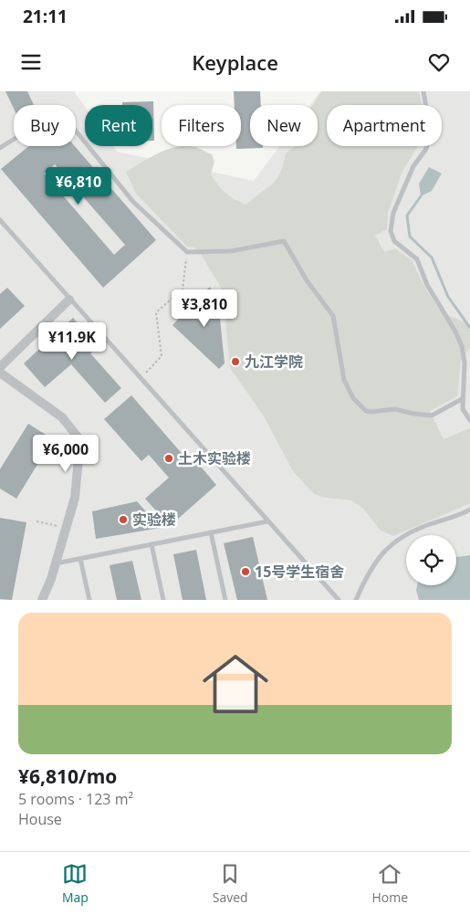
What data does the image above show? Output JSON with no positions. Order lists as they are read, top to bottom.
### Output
{
  "places": [
    "九江学院",
    "土木实验楼",
    "实验楼",
    "15号学生宿舍"
  ],
  "page": {
    "status": "21:11",
    "header": "Keyplace",
    "chip": [
      "Buy",
      "Rent",
      "Filters",
      "New",
      "Apartment"
    ],
    "price": [
      "¥6,810",
      "¥3,810",
      "¥11.9K",
      "¥6,000"
    ],
    "list": [
      {
        "name": "¥6,810/mo",
        "note": "5 rooms · 123 m² · House"
      }
    ],
    "tabs": ["Map", "Saved", "Home"]
  }
}
